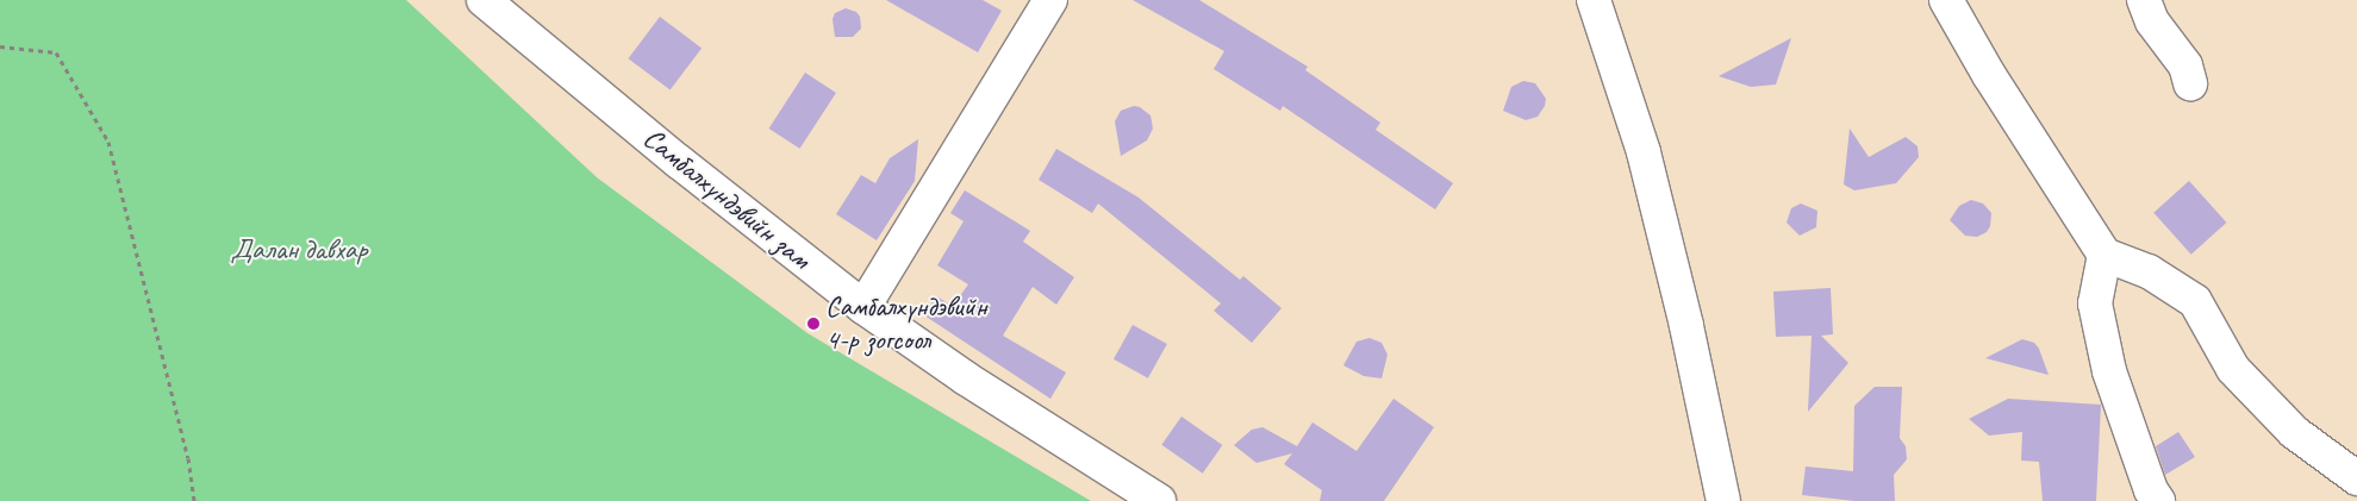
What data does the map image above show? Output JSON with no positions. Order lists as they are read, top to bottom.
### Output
{
  "streets": {
    "street": ["Самбалхүндэвийн зам"]
  },
  "parks": ["Далан давхар"],
  "places": ["Самбалхүндэвийн 4-р зогсоол"]
}
